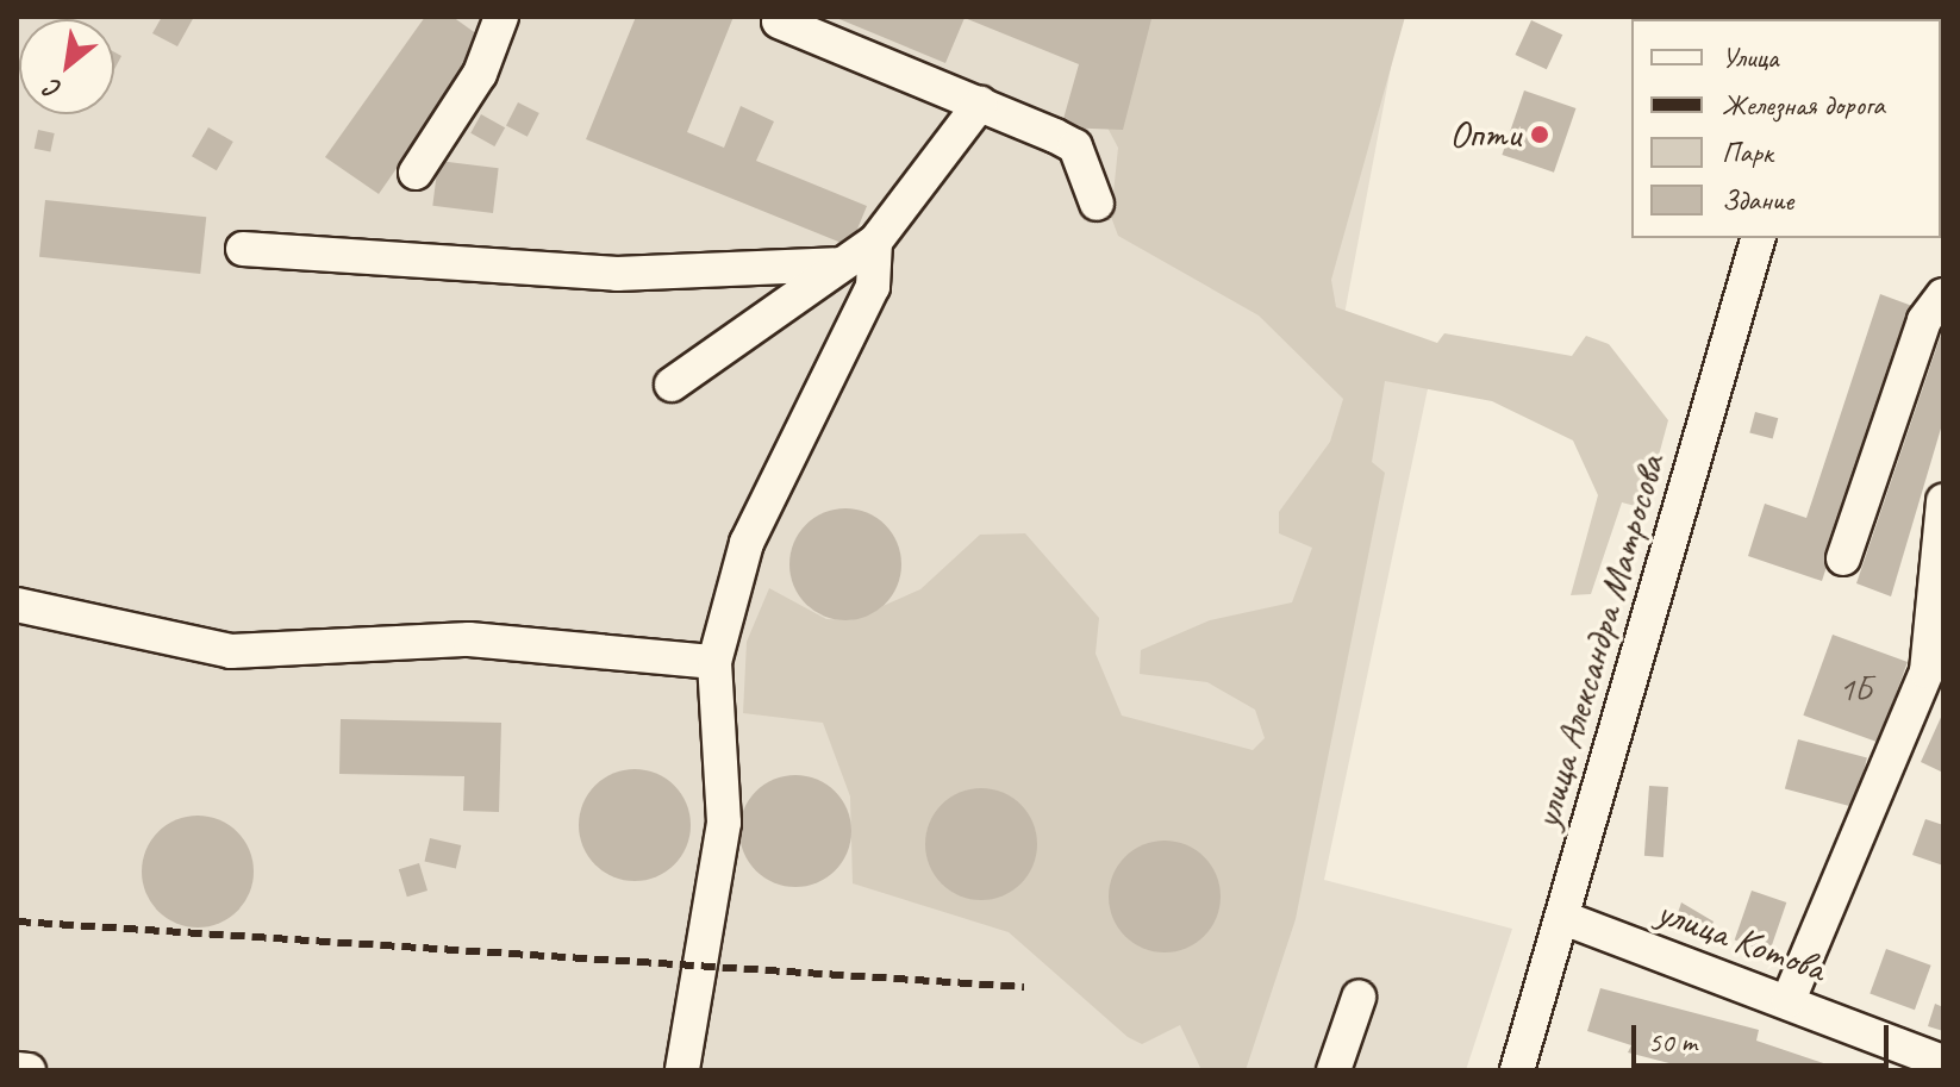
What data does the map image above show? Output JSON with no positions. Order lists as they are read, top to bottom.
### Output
{
  "streets": {
    "street": ["улица Александра Матросова", "улица Котова"]
  },
  "crossings": [
    ["улица Александра Матросова", "улица Котова"]
  ],
  "places": ["Опти"],
  "house_numbers": ["1Б"],
  "legend": [
    "Улица",
    "Железная дорога",
    "Парк",
    "Здание"
  ],
  "scale_bar": "50 m",
  "north": "bottom left"
}
